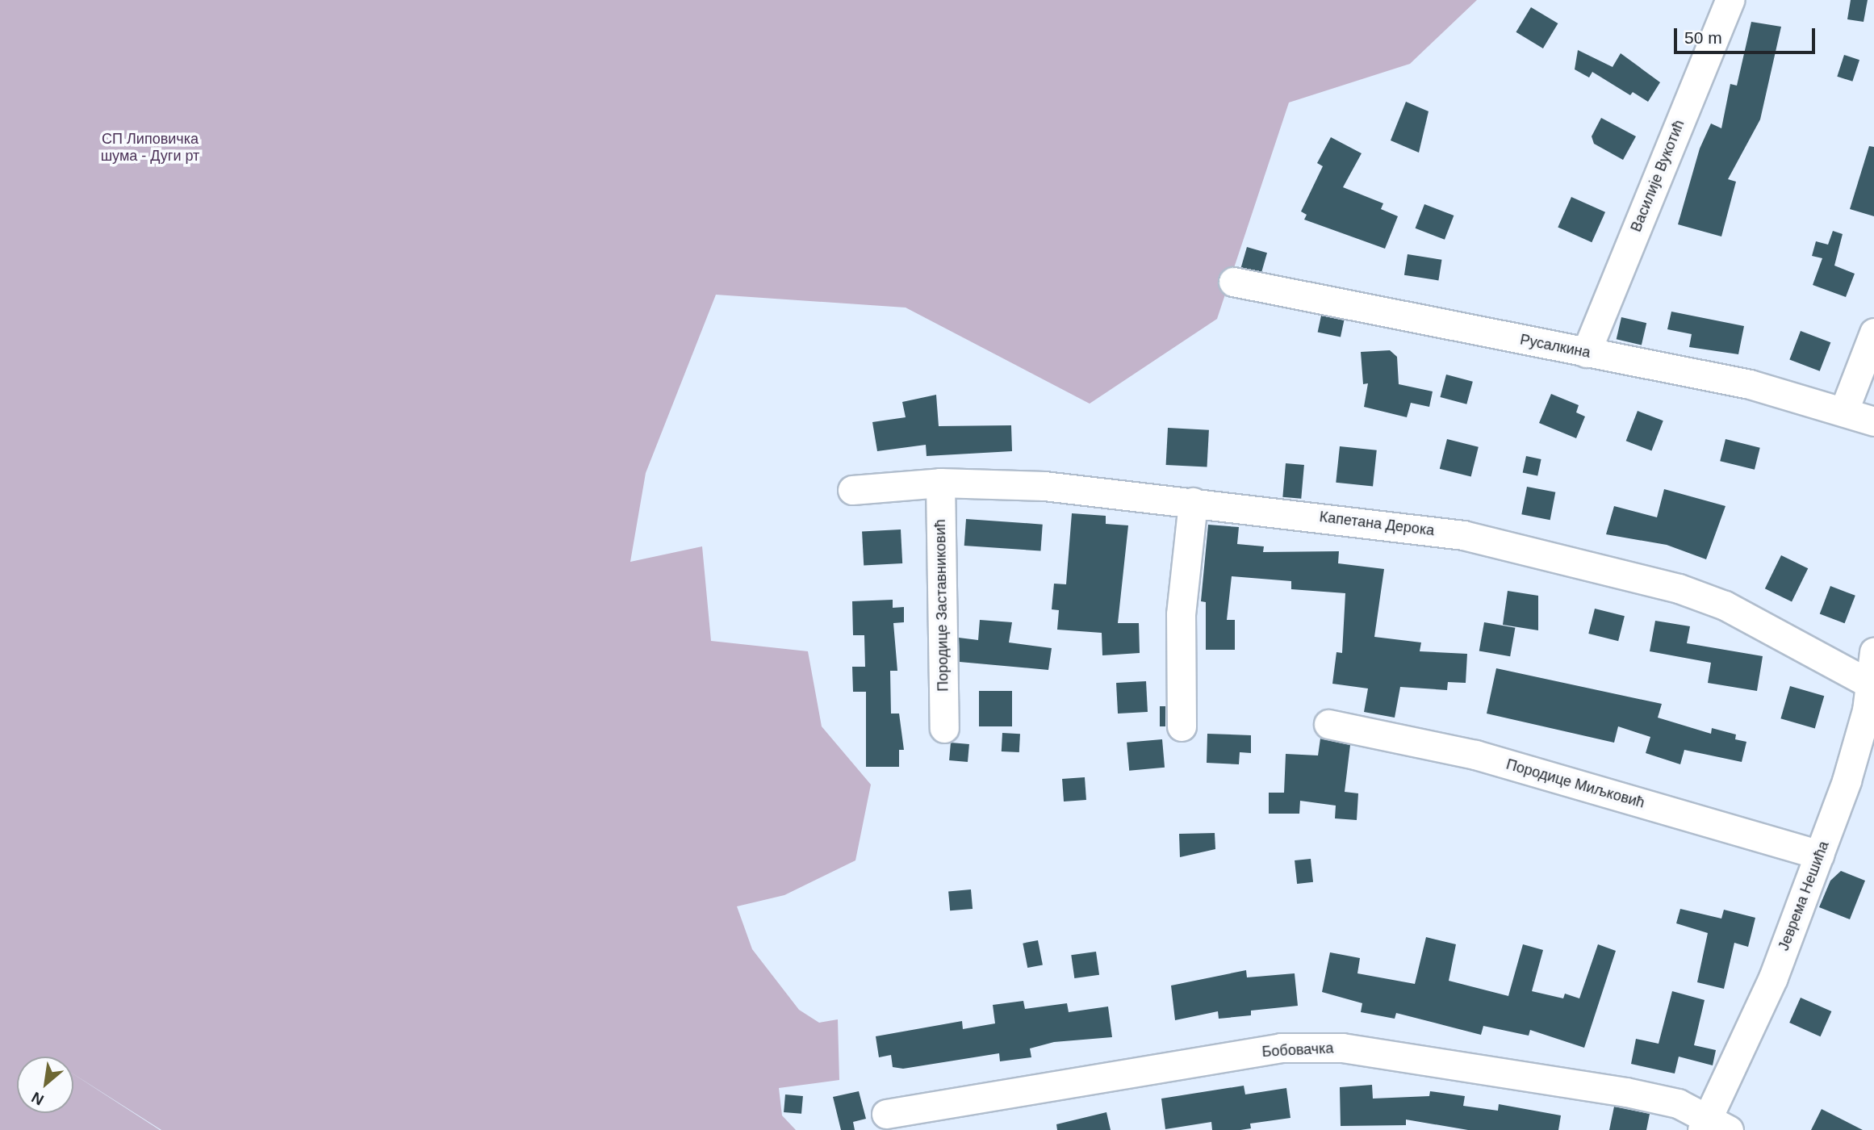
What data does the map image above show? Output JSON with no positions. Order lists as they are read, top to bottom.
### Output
{
  "streets": {
    "street": [
      "Василије Вукотић",
      "Русалкина",
      "Капетана Дерока",
      "Породице Заставниковић",
      "Породице Миљковић",
      "Јеврема Нешића",
      "Бобовачка"
    ]
  },
  "crossings": [
    ["Василије Вукотић", "Русалкина"],
    ["Капетана Дерока", "Породице Заставниковић"],
    ["Капетана Дерока", "Јеврема Нешића"],
    ["Породице Миљковић", "Јеврема Нешића"],
    ["Јеврема Нешића", "Бобовачка"]
  ],
  "parks": ["СП Липовичка шума - Дуги рт"],
  "scale_bar": "50 m",
  "north": "bottom left"
}
